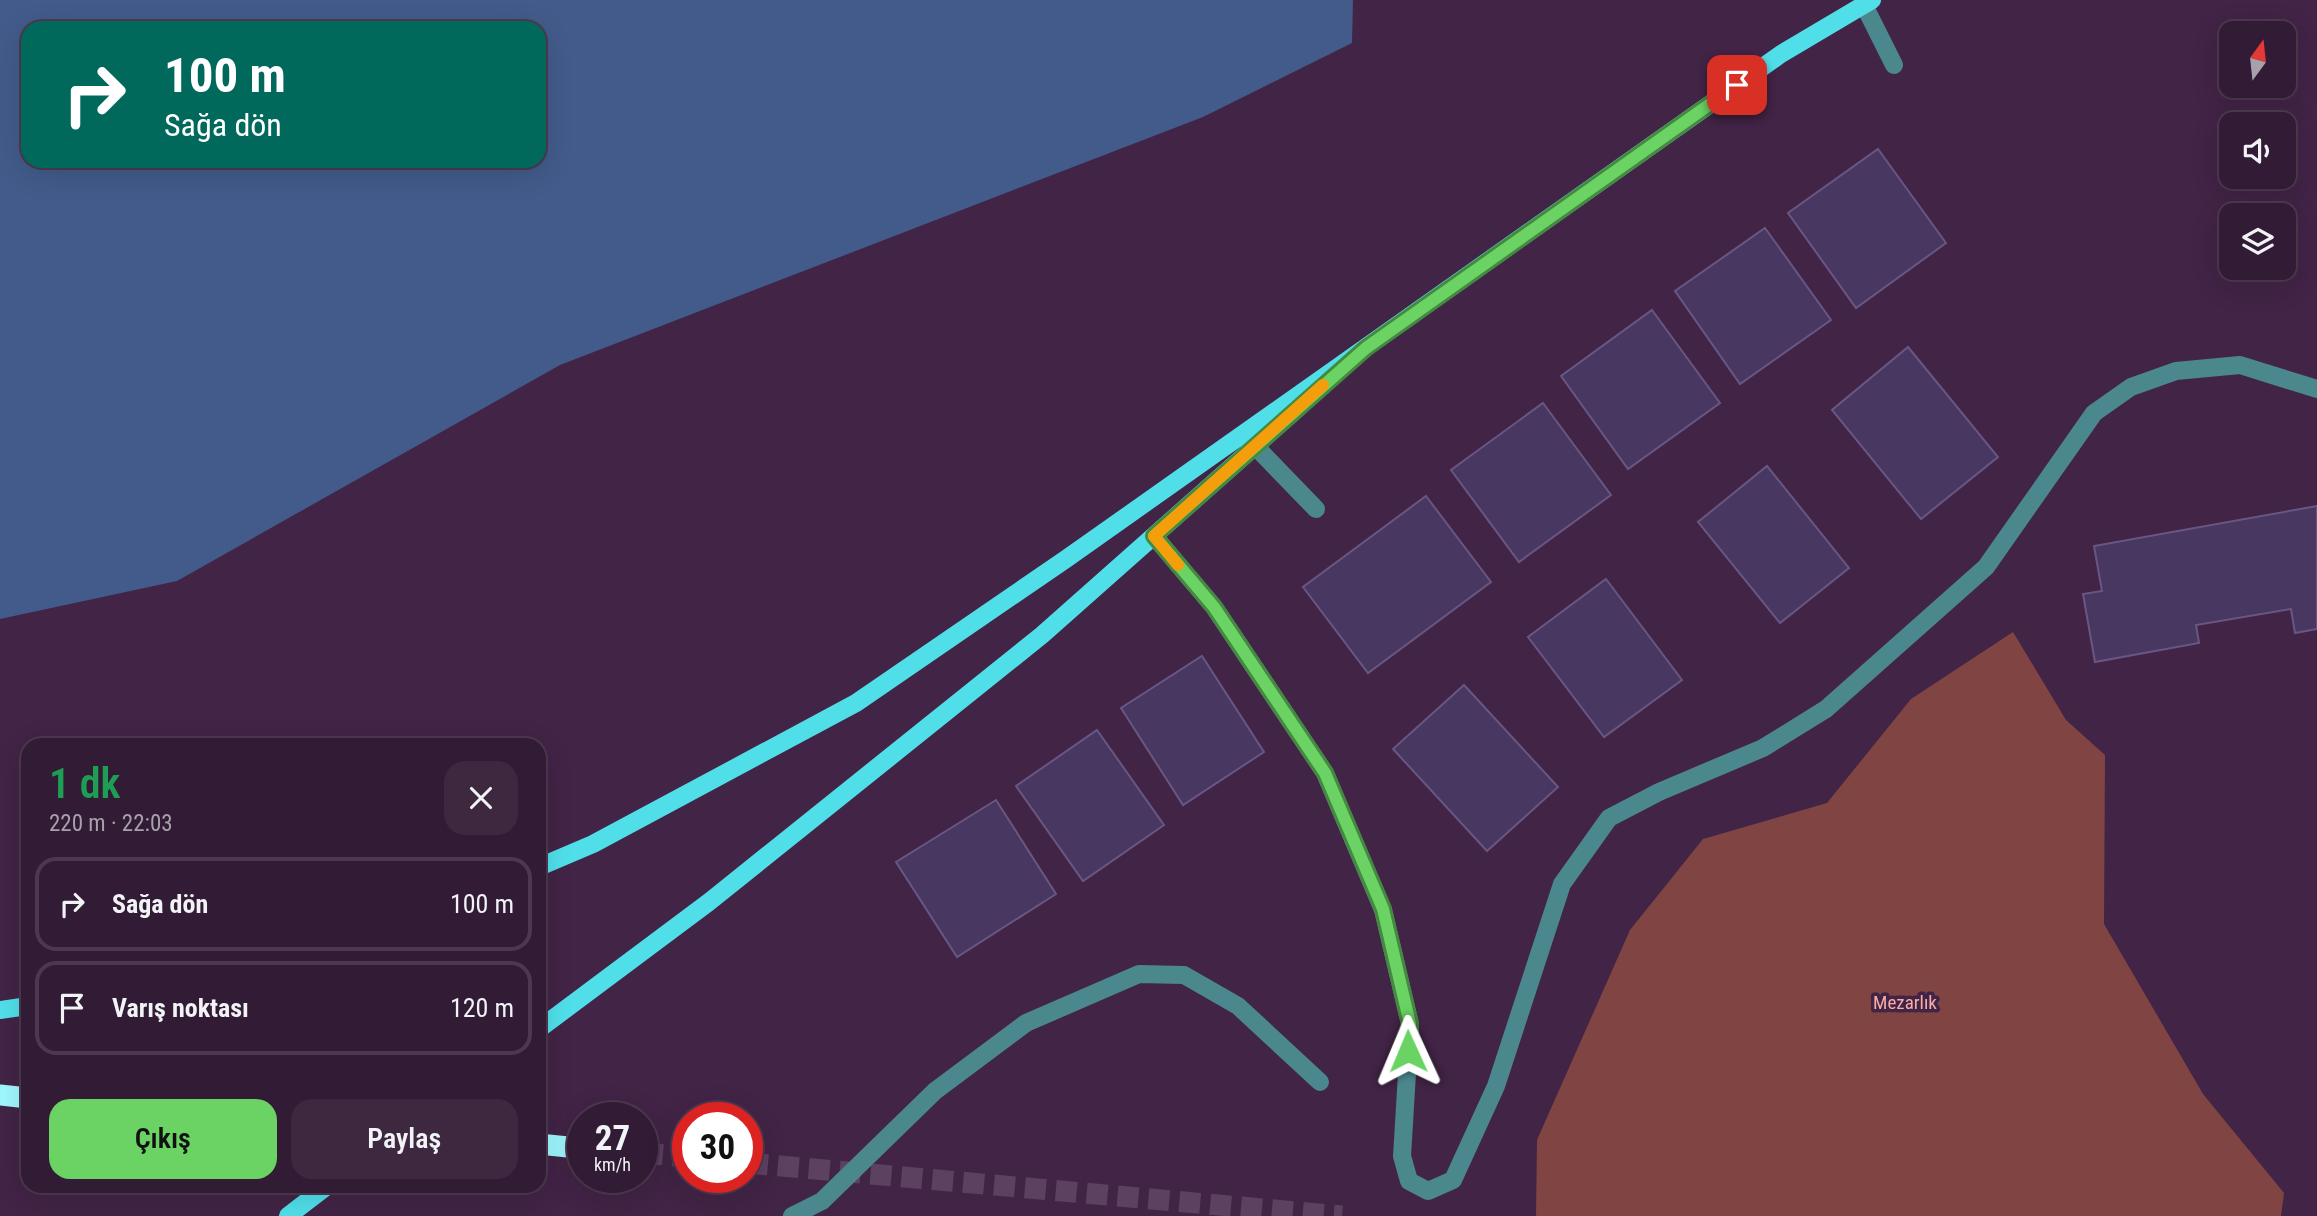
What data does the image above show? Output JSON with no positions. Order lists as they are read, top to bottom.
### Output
{
  "parks": ["Mezarlık"],
  "north": "top",
  "page": {
    "turn": ["100 m", "Sağa dön"],
    "heading": ["1 dk", "220 m · 22:03"],
    "list": [
      {
        "name": "Sağa dön",
        "value": "100 m"
      },
      {
        "name": "Varış noktası",
        "value": "120 m"
      }
    ],
    "buttons": ["Çıkış", "Paylaş"],
    "speed": "27 km/h",
    "limit": "30"
  }
}
